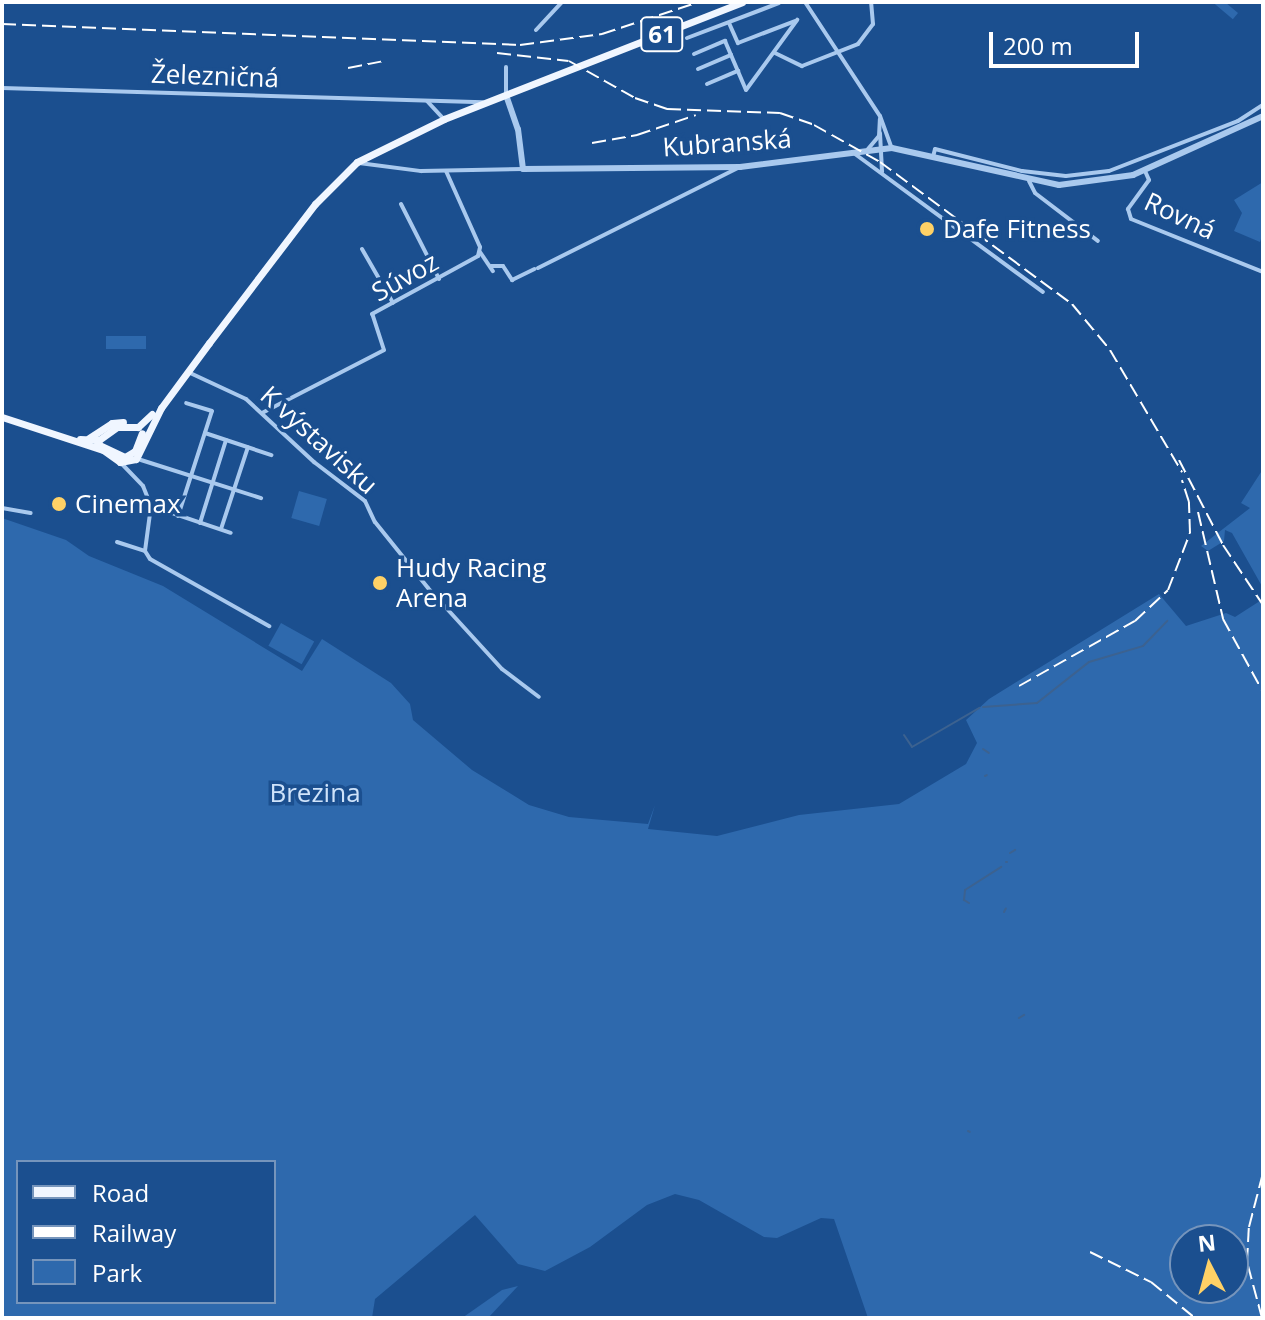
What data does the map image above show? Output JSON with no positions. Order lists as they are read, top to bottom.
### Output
{
  "streets": {
    "main road": ["61"],
    "street": [
      "Železničná",
      "Kubranská",
      "Rovná",
      "Súvoz",
      "K výstavisku"
    ]
  },
  "crossings": [
    ["61", "Železničná"],
    ["61", "Kubranská"],
    ["61", "K výstavisku"],
    ["Kubranská", "Rovná"],
    ["Súvoz", "K výstavisku"]
  ],
  "parks": ["Brezina"],
  "places": ["Dafe Fitness", "Cinemax", "Hudy Racing Arena"],
  "legend": ["Road", "Railway", "Park"],
  "scale_bar": "200 m",
  "north": "top"
}
